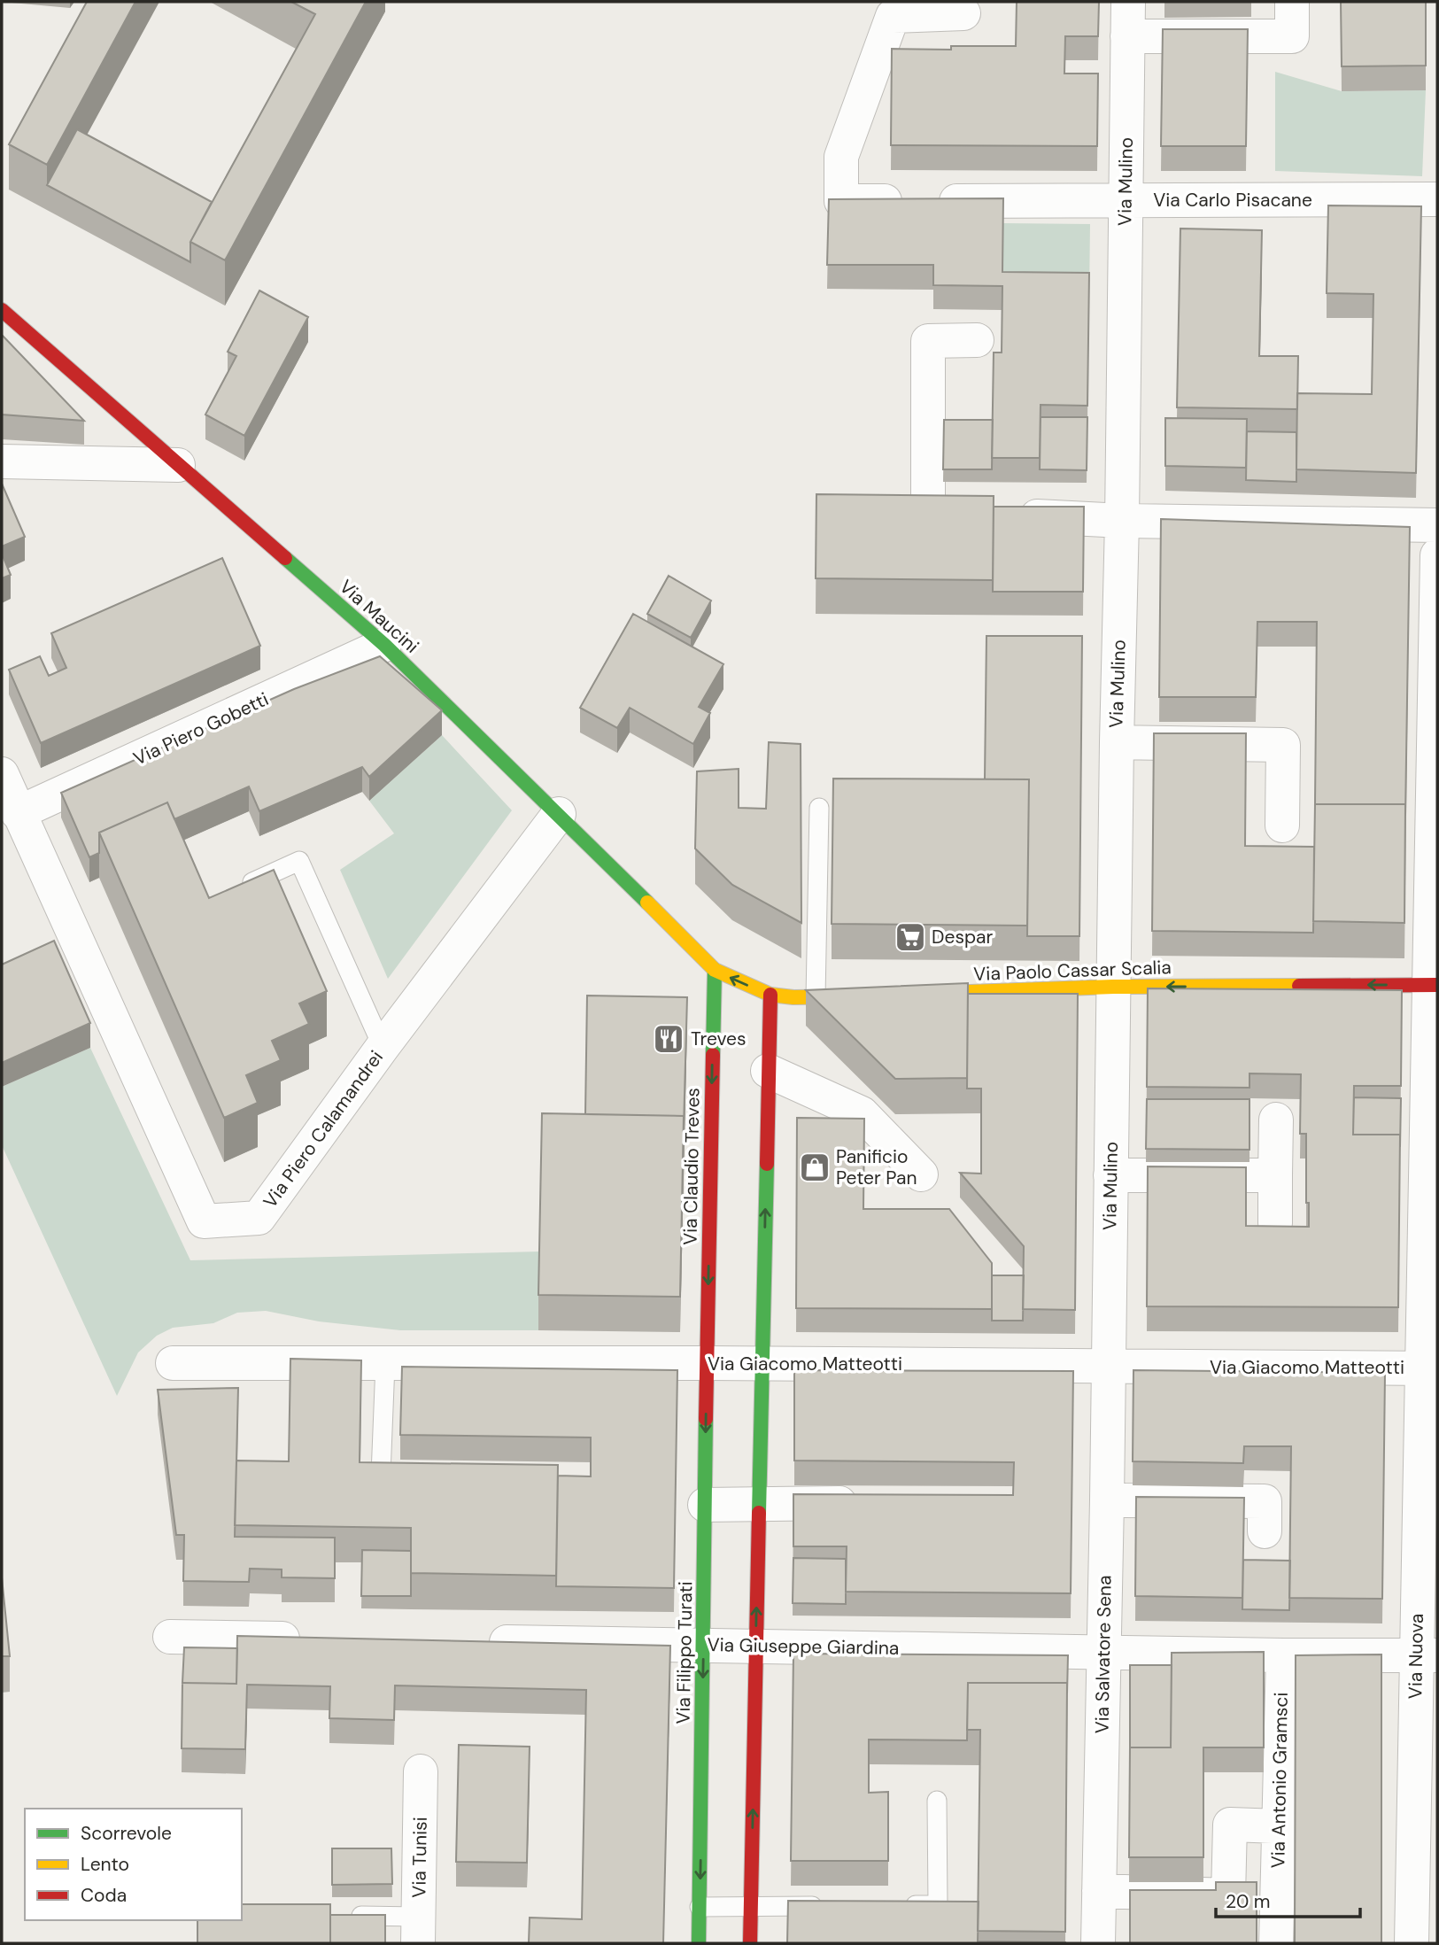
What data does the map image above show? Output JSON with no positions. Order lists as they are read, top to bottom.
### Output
{
  "streets": {
    "street": [
      "Via Mulino",
      "Via Carlo Pisacane",
      "Via Maucini",
      "Via Piero Gobetti",
      "Via Paolo Cassar Scalia",
      "Via Piero Calamandrei",
      "Via Claudio Treves",
      "Via Giacomo Matteotti",
      "Via Giuseppe Giardina",
      "Via Filippo Turati",
      "Via Salvatore Sena",
      "Via Nuova",
      "Via Antonio Gramsci",
      "Via Tunisi"
    ]
  },
  "crossings": [
    ["Via Mulino", "Via Carlo Pisacane"],
    ["Via Mulino", "Via Paolo Cassar Scalia"],
    ["Via Mulino", "Via Giacomo Matteotti"],
    ["Via Mulino", "Via Salvatore Sena"],
    ["Via Maucini", "Via Piero Gobetti"],
    ["Via Maucini", "Via Piero Calamandrei"],
    ["Via Maucini", "Via Claudio Treves"],
    ["Via Piero Gobetti", "Via Piero Calamandrei"],
    ["Via Paolo Cassar Scalia", "Via Nuova"],
    ["Via Claudio Treves", "Via Giacomo Matteotti"],
    ["Via Claudio Treves", "Via Filippo Turati"],
    ["Via Giacomo Matteotti", "Via Filippo Turati"],
    ["Via Giacomo Matteotti", "Via Salvatore Sena"],
    ["Via Giacomo Matteotti", "Via Nuova"],
    ["Via Giuseppe Giardina", "Via Filippo Turati"],
    ["Via Giuseppe Giardina", "Via Salvatore Sena"],
    ["Via Giuseppe Giardina", "Via Nuova"],
    ["Via Giuseppe Giardina", "Via Antonio Gramsci"]
  ],
  "one_way": ["Via Paolo Cassar Scalia"],
  "places": {
    "supermarket": ["Despar"],
    "restaurant": ["Treves"],
    "shop": ["Panificio Peter Pan"]
  },
  "legend": ["Scorrevole", "Lento", "Coda"],
  "scale_bar": "20 m"
}
